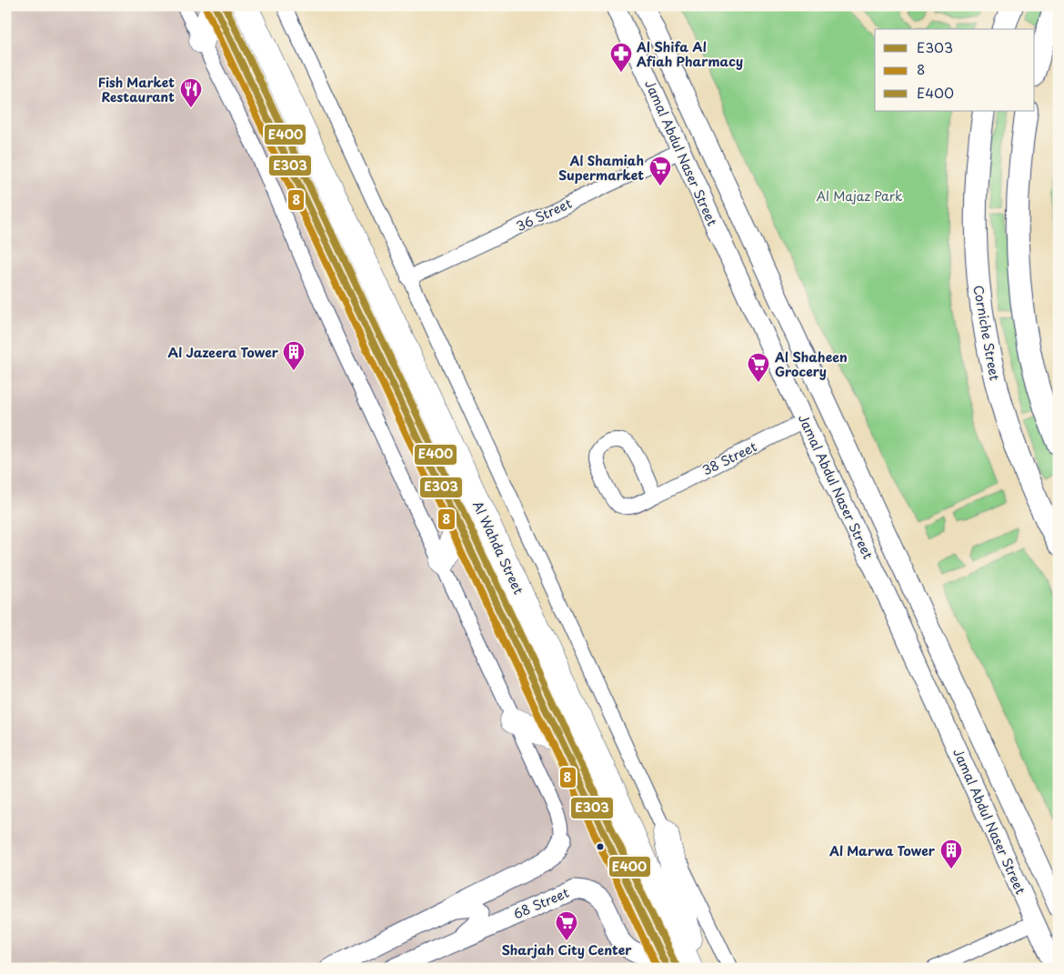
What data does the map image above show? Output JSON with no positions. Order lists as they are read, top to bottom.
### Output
{
  "streets": {
    "highway": ["Al Wahda Street"],
    "main road": ["Corniche Street"],
    "street": [
      "Jamal Abdul Naser Street",
      "36 Street",
      "38 Street",
      "68 Street"
    ]
  },
  "crossings": [
    ["Jamal Abdul Naser Street", "36 Street"],
    ["Jamal Abdul Naser Street", "38 Street"],
    ["Al Wahda Street", "68 Street"]
  ],
  "parks": ["Al Majaz Park"],
  "places": {
    "pharmacy": ["Al Shifa Al Afiah Pharmacy"],
    "restaurant": ["Fish Market Restaurant"],
    "supermarket": ["Al Shamiah Supermarket", "Al Shaheen Grocery", "Sharjah City Center"],
    "building": ["Al Jazeera Tower", "Al Marwa Tower"]
  },
  "lines": ["transit line E303", "transit line E400", "transit line 8"],
  "legend": ["E303", "8", "E400"]
}
